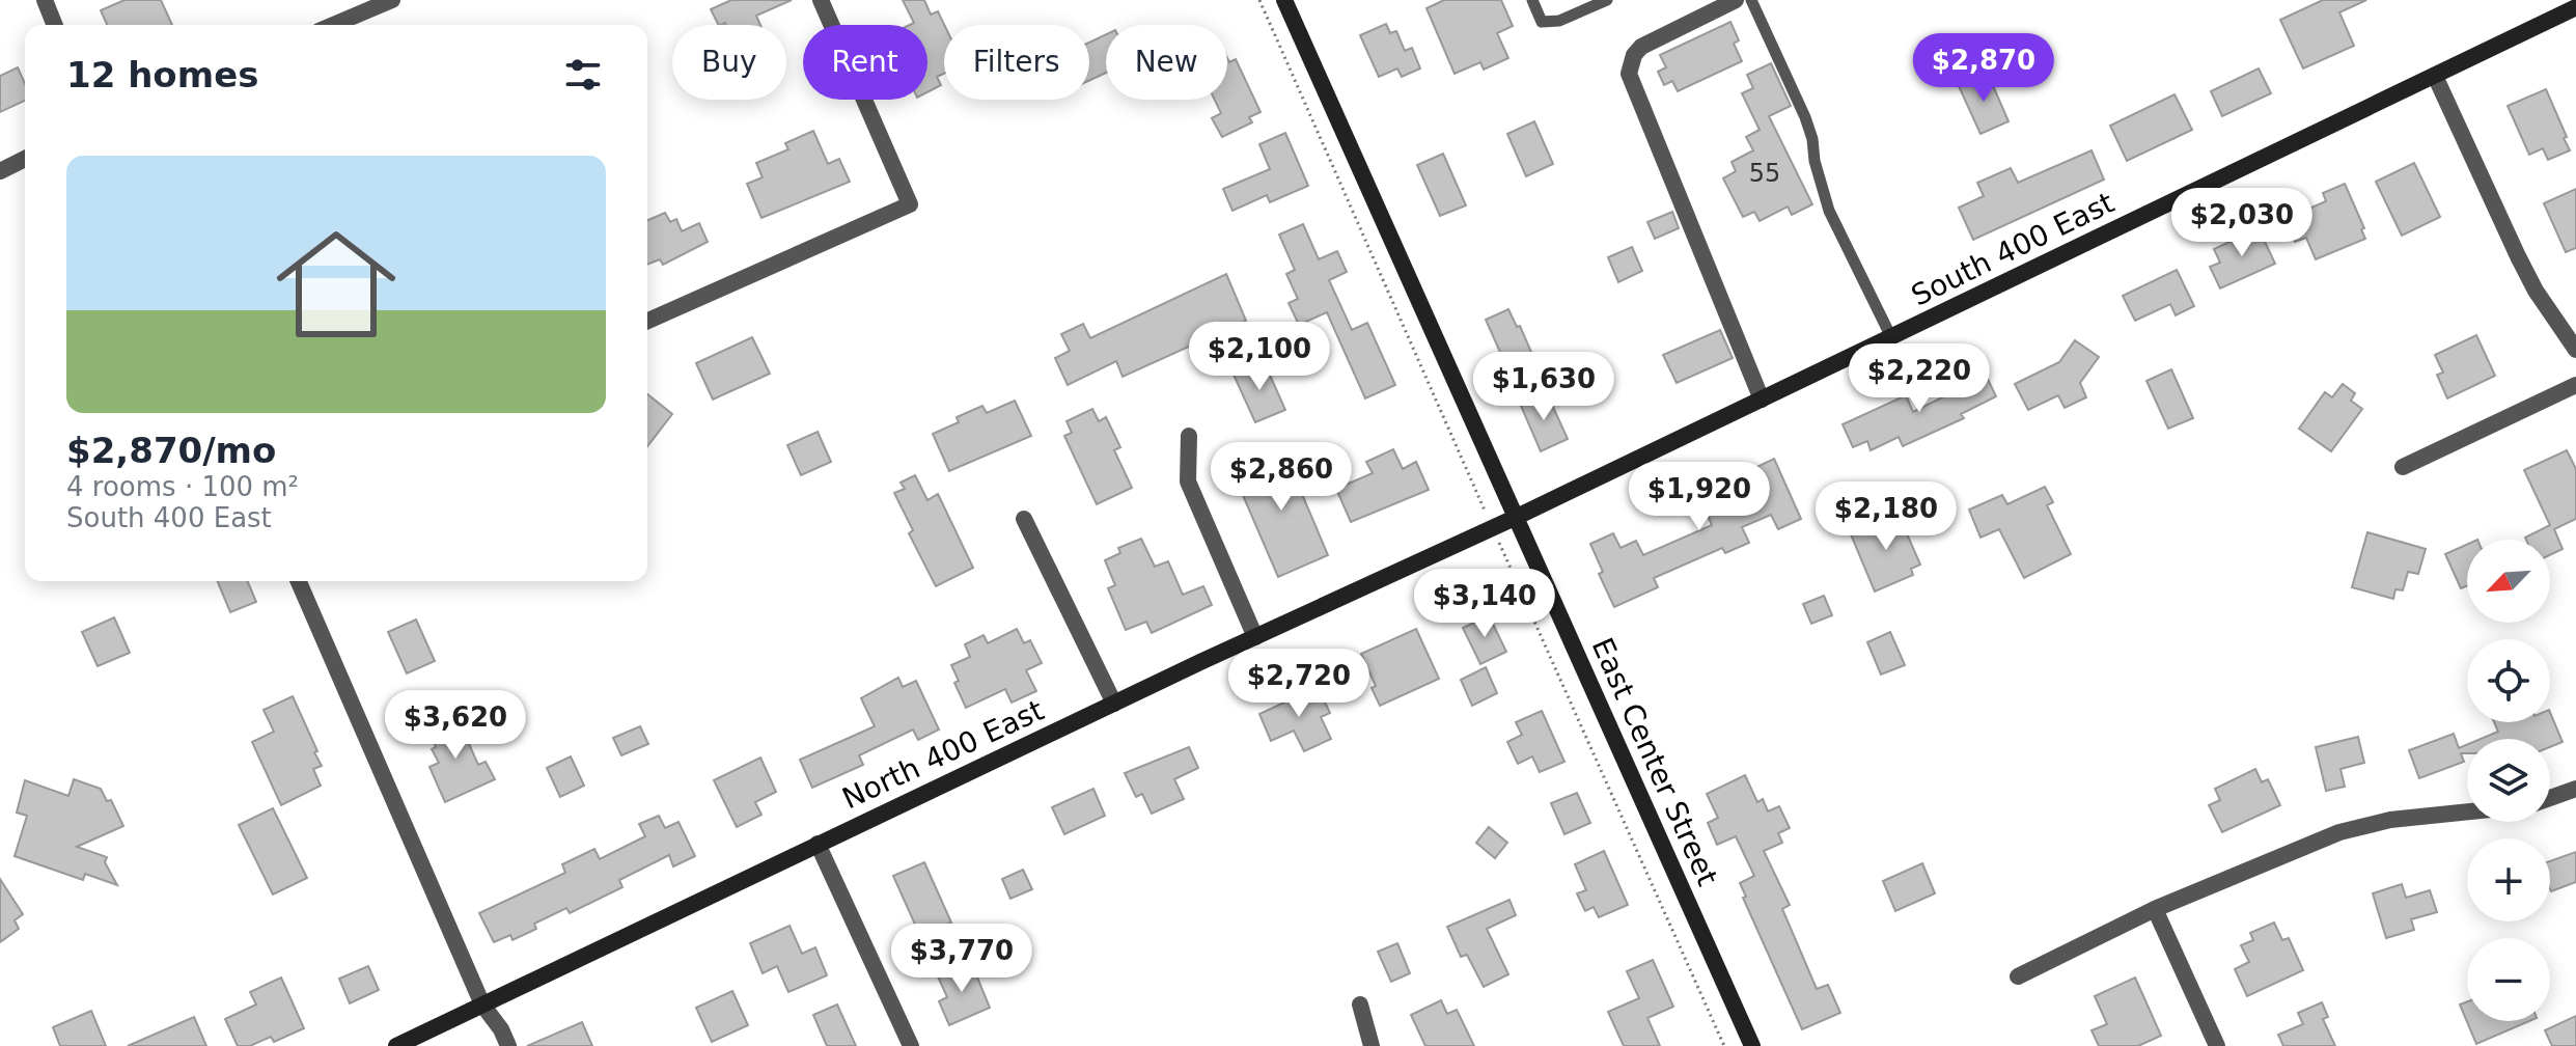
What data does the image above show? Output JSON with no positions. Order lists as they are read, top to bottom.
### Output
{
  "streets": {
    "street": ["South 400 East", "North 400 East", "East Center Street"]
  },
  "crossings": [
    ["South 400 East", "North 400 East"],
    ["South 400 East", "East Center Street"],
    ["North 400 East", "East Center Street"]
  ],
  "house_numbers": ["55"],
  "north": "bottom left",
  "page": {
    "chip": [
      "Buy",
      "Rent",
      "Filters",
      "New"
    ],
    "heading": "12 homes",
    "price": [
      "$2,870",
      "$2,030",
      "$2,100",
      "$2,220",
      "$1,630",
      "$2,860",
      "$1,920",
      "$2,180",
      "$3,140",
      "$2,720",
      "$3,620",
      "$3,770"
    ],
    "list": [
      {
        "name": "$2,870/mo",
        "note": "4 rooms · 100 m² · South 400 East"
      }
    ],
    "map_buttons": ["+", "−"]
  }
}
